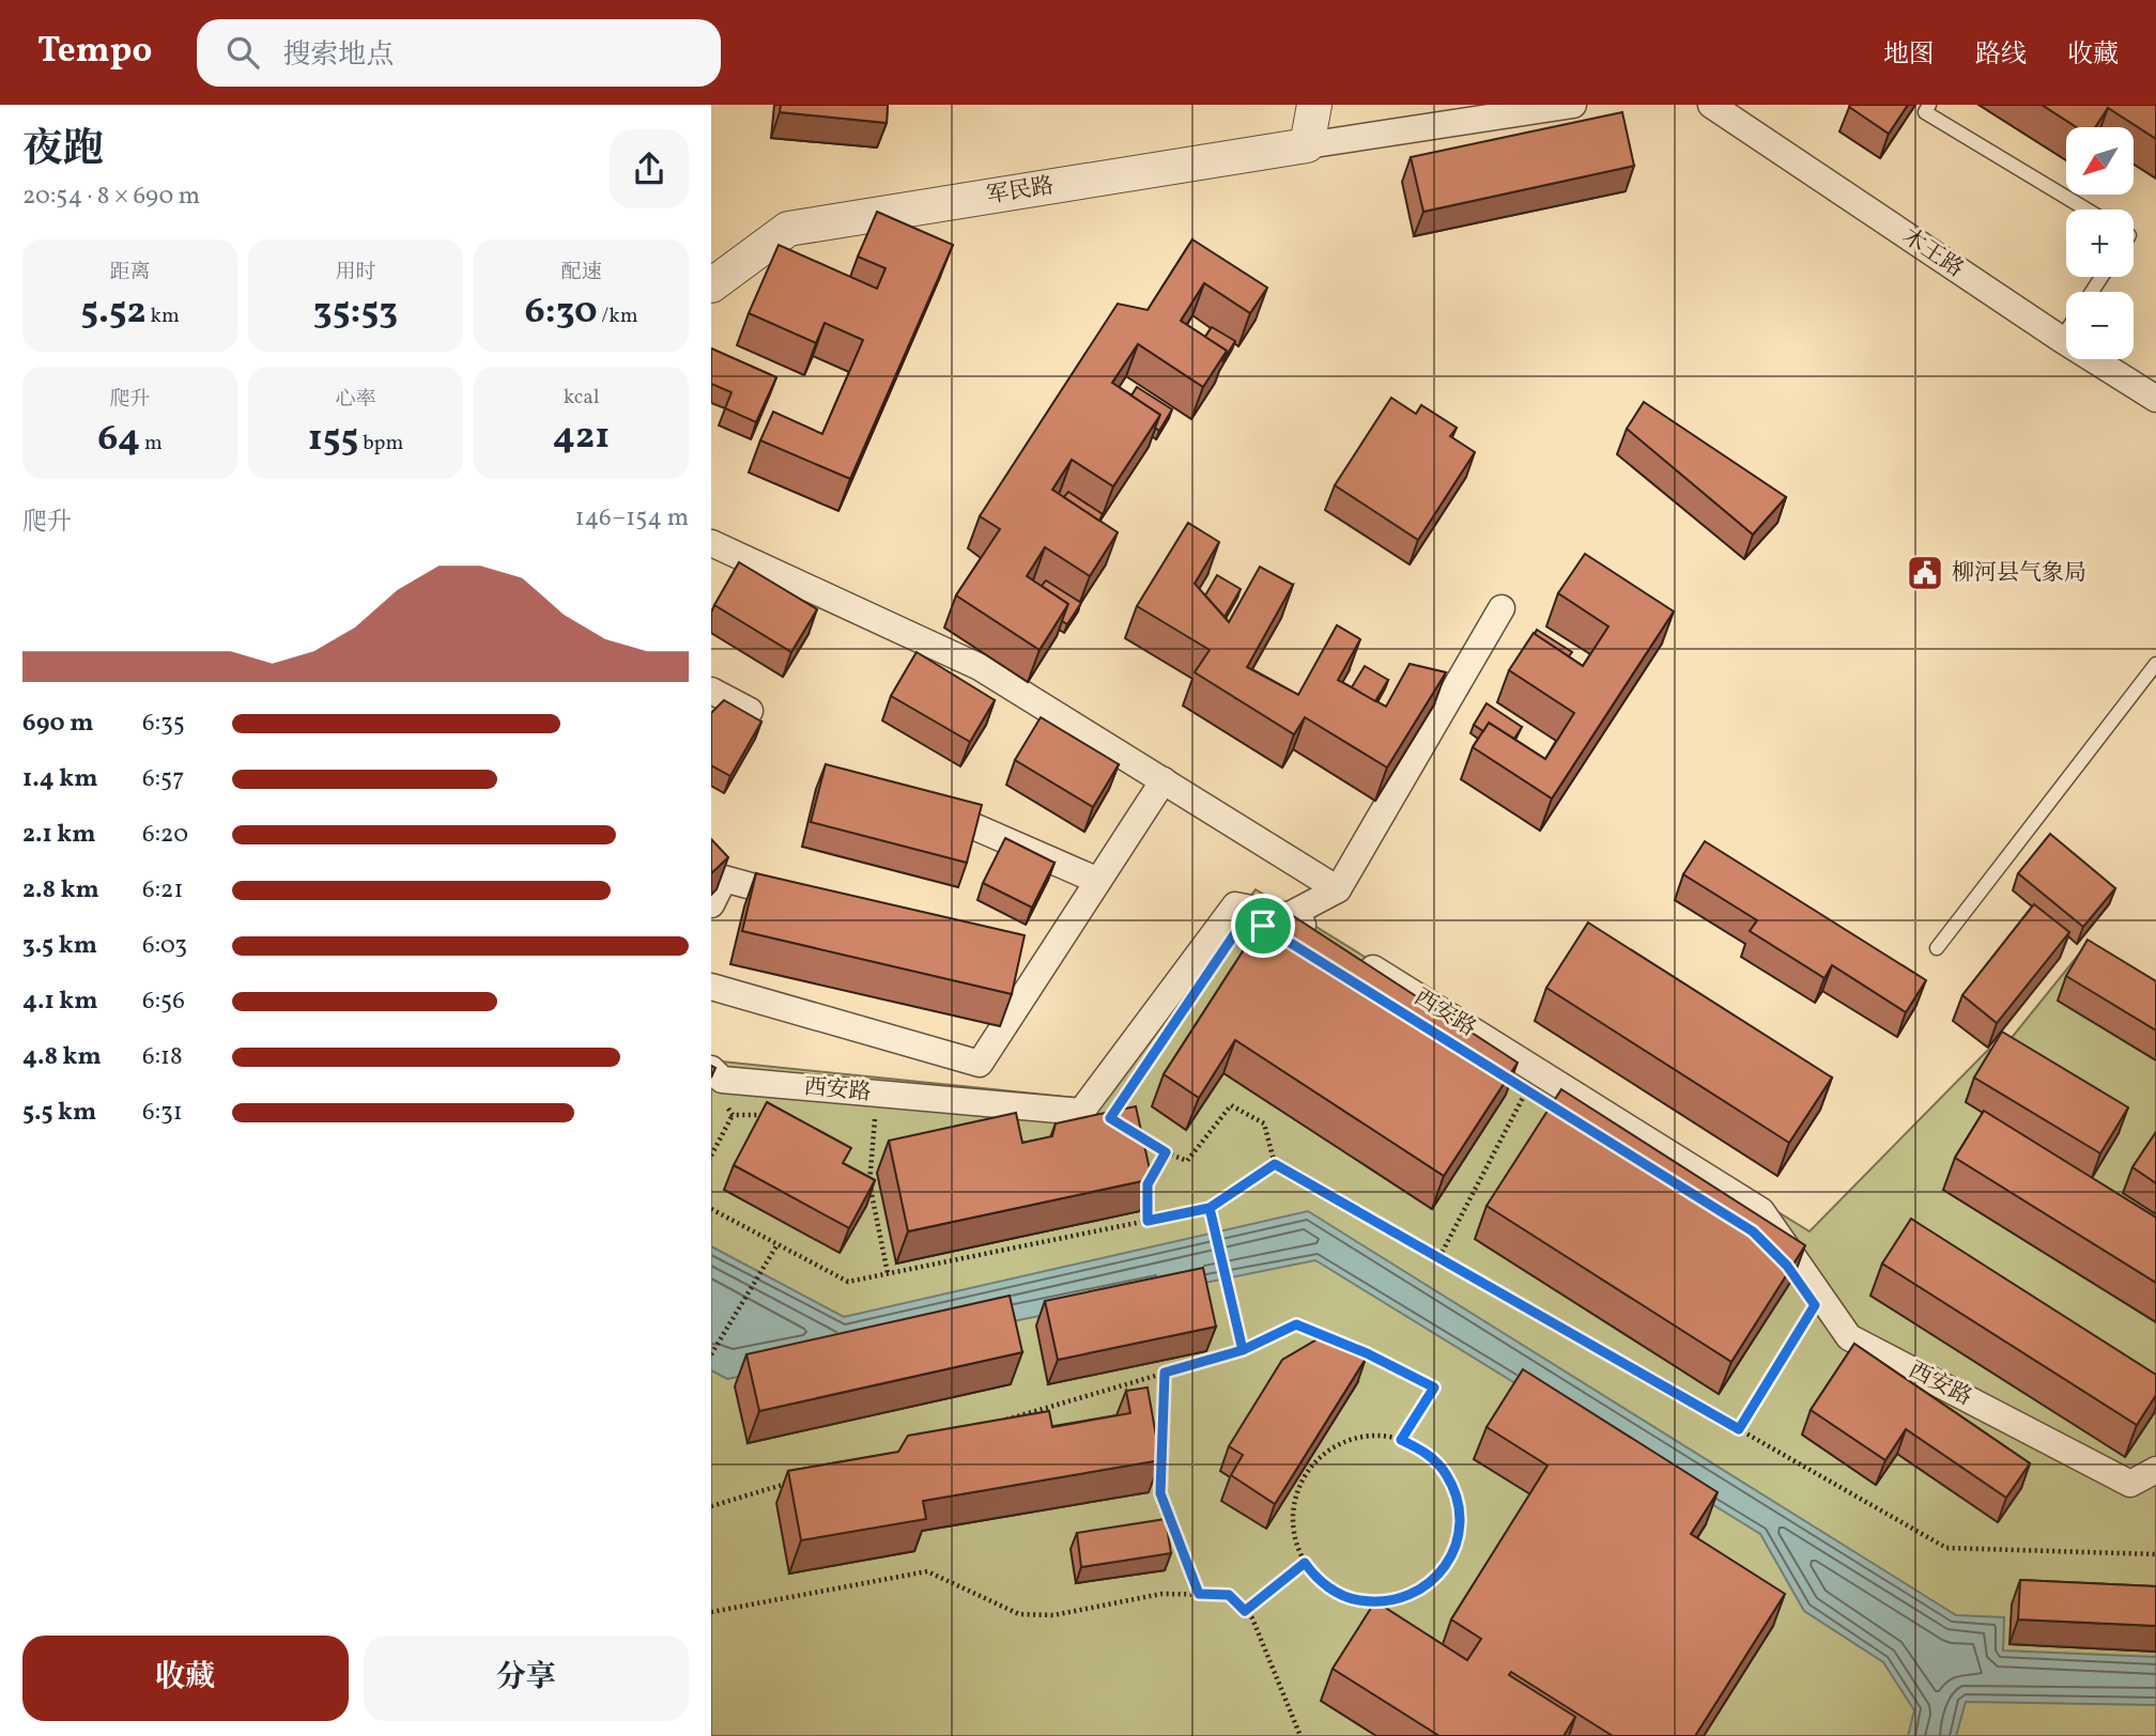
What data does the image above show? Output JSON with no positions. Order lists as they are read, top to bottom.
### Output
{
  "streets": {
    "street": ["军民路", "木王路", "西安路"]
  },
  "places": {
    "public building": ["柳河县气象局"]
  },
  "north": "bottom left",
  "page": {
    "header": "Tempo",
    "search": "搜索地点",
    "nav": ["地图", "路线", "收藏"],
    "heading": ["夜跑", "20:54 · 8 × 690 m"],
    "map_buttons": ["+", "−"],
    "stats": [
      ["距离", "5.52 km"],
      ["用时", "35:53"],
      ["配速", "6:30 /km"],
      ["爬升", "64 m"],
      ["心率", "155 bpm"],
      ["kcal", "421"]
    ],
    "chart": ["爬升", "146–154 m"],
    "list": [
      {
        "name": "690 m",
        "note": "6:35"
      },
      {
        "name": "1.4 km",
        "note": "6:57"
      },
      {
        "name": "2.1 km",
        "note": "6:20"
      },
      {
        "name": "2.8 km",
        "note": "6:21"
      },
      {
        "name": "3.5 km",
        "note": "6:03"
      },
      {
        "name": "4.1 km",
        "note": "6:56"
      },
      {
        "name": "4.8 km",
        "note": "6:18"
      },
      {
        "name": "5.5 km",
        "note": "6:31"
      }
    ],
    "buttons": ["收藏", "分享"]
  }
}
